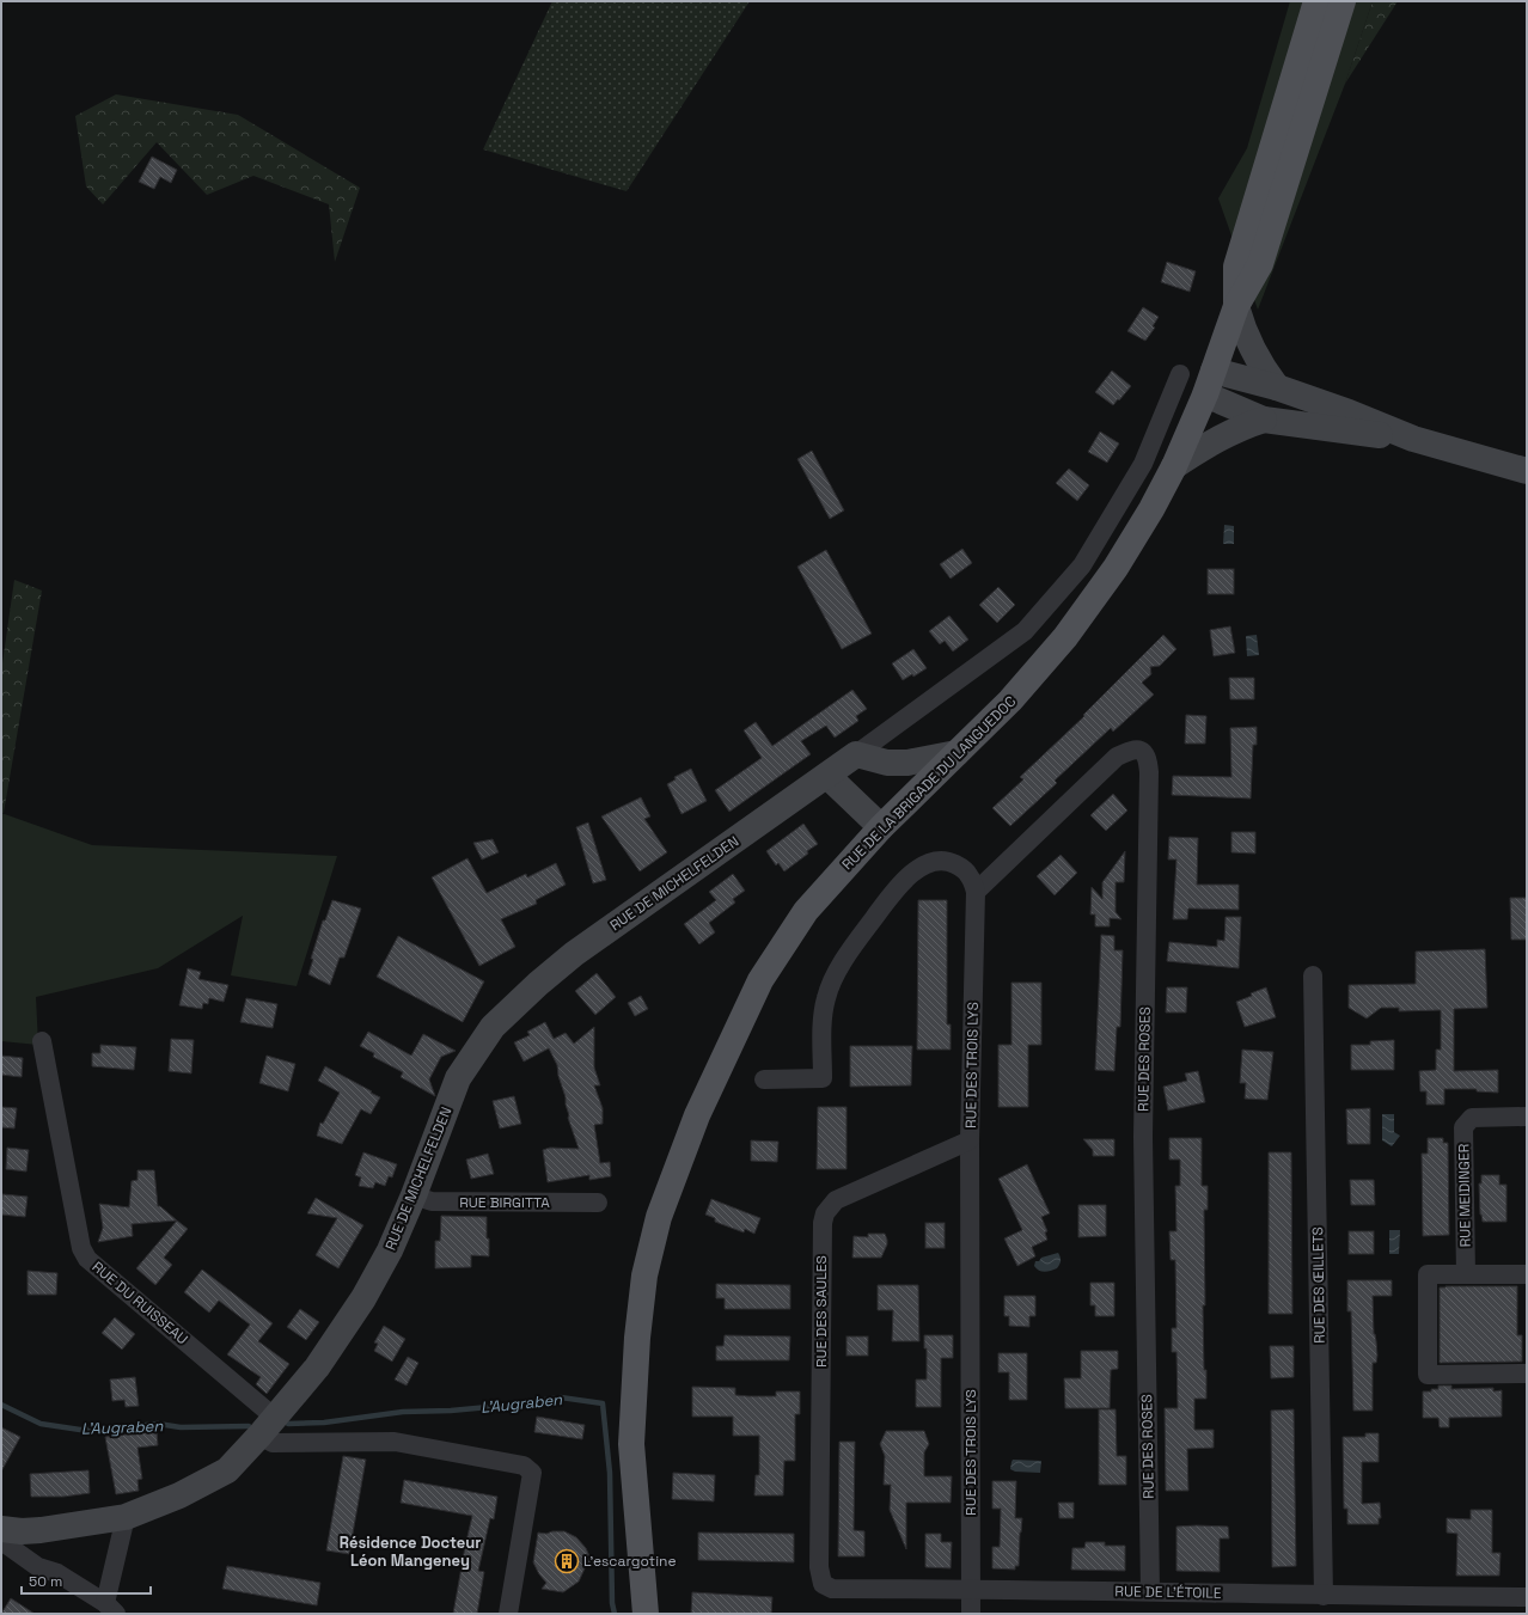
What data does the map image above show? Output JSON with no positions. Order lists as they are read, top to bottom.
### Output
{
  "streets": {
    "main road": ["RUE DE LA BRIGADE DU LANGUEDOC"],
    "street": [
      "RUE DE MICHELFELDEN",
      "RUE DES ROSES",
      "RUE DES TROIS LYS",
      "RUE MEIDINGER",
      "RUE BIRGITTA",
      "RUE DES ŒILLETS",
      "RUE DU RUISSEAU",
      "RUE DES SAULES",
      "RUE DE L'ÉTOILE"
    ]
  },
  "crossings": [
    ["RUE DE MICHELFELDEN", "RUE BIRGITTA"],
    ["RUE DE MICHELFELDEN", "RUE DU RUISSEAU"],
    ["RUE DES ROSES", "RUE DES TROIS LYS"],
    ["RUE DES ROSES", "RUE DE L'ÉTOILE"],
    ["RUE DES TROIS LYS", "RUE DES SAULES"],
    ["RUE DES TROIS LYS", "RUE DE L'ÉTOILE"],
    ["RUE DES ŒILLETS", "RUE DE L'ÉTOILE"],
    ["RUE DES SAULES", "RUE DE L'ÉTOILE"]
  ],
  "districts": ["Résidence Docteur Léon Mangeney"],
  "water": ["L'Augraben"],
  "places": {
    "building": ["L'escargotine"]
  },
  "scale_bar": "50 m"
}
